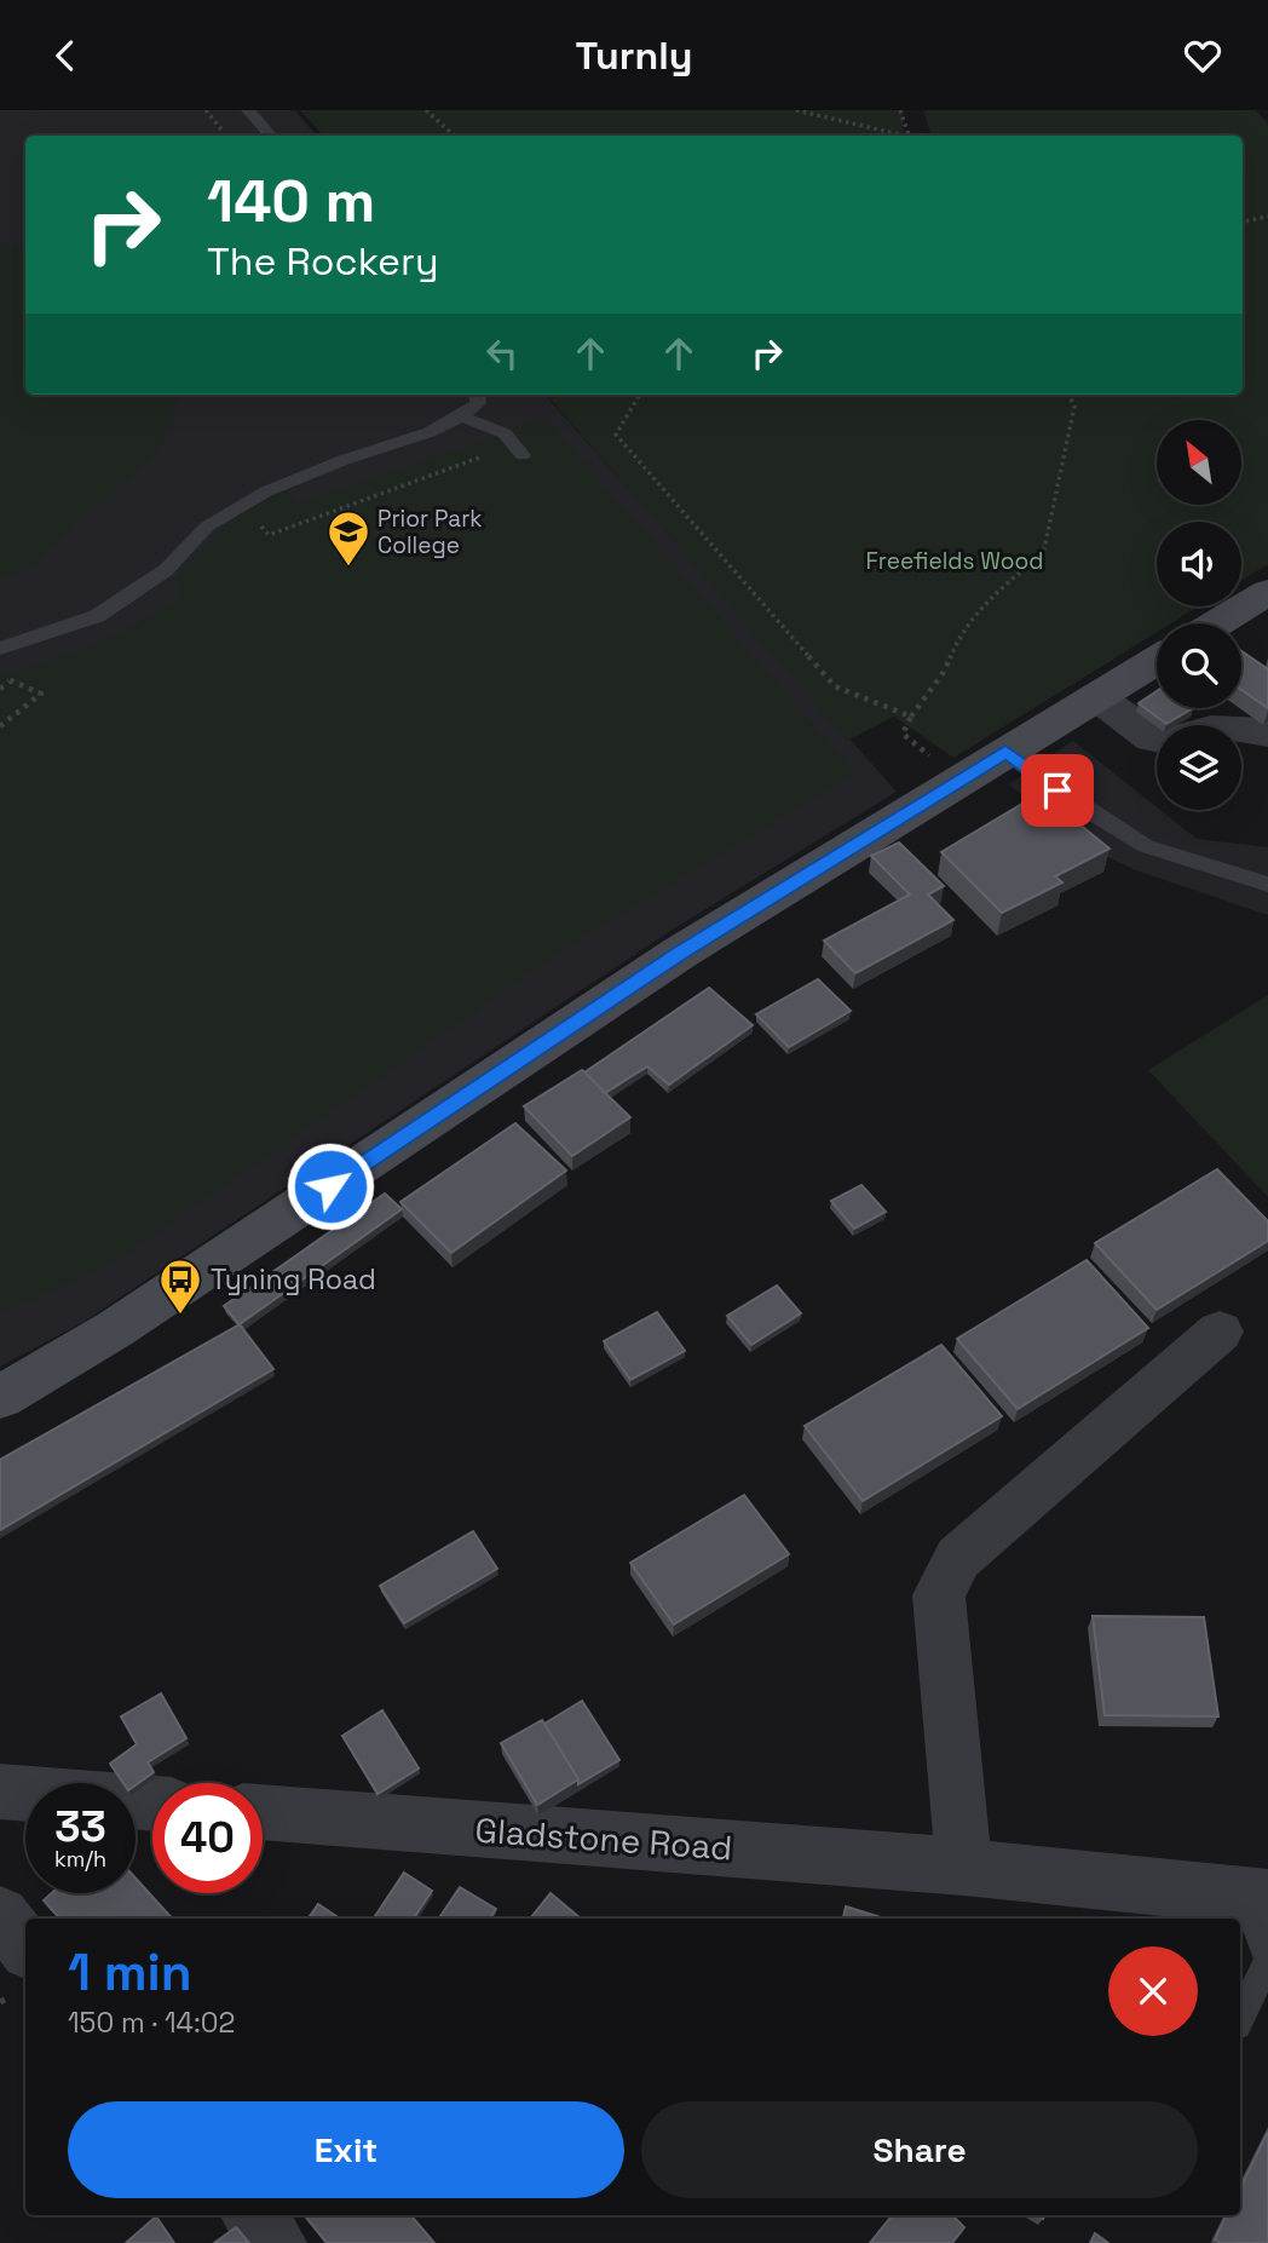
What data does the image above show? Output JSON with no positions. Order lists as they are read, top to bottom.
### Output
{
  "streets": {
    "street": ["Gladstone Road"]
  },
  "parks": ["Freefields Wood"],
  "places": {
    "school or university": ["Prior Park College"],
    "bus stop": ["Tyning Road"]
  },
  "north": "top left",
  "page": {
    "header": "Turnly",
    "turn": ["140 m", "The Rockery"],
    "speed": "33 km/h",
    "limit": "40",
    "heading": ["1 min", "150 m · 14:02"],
    "buttons": ["Exit", "Share"]
  }
}
